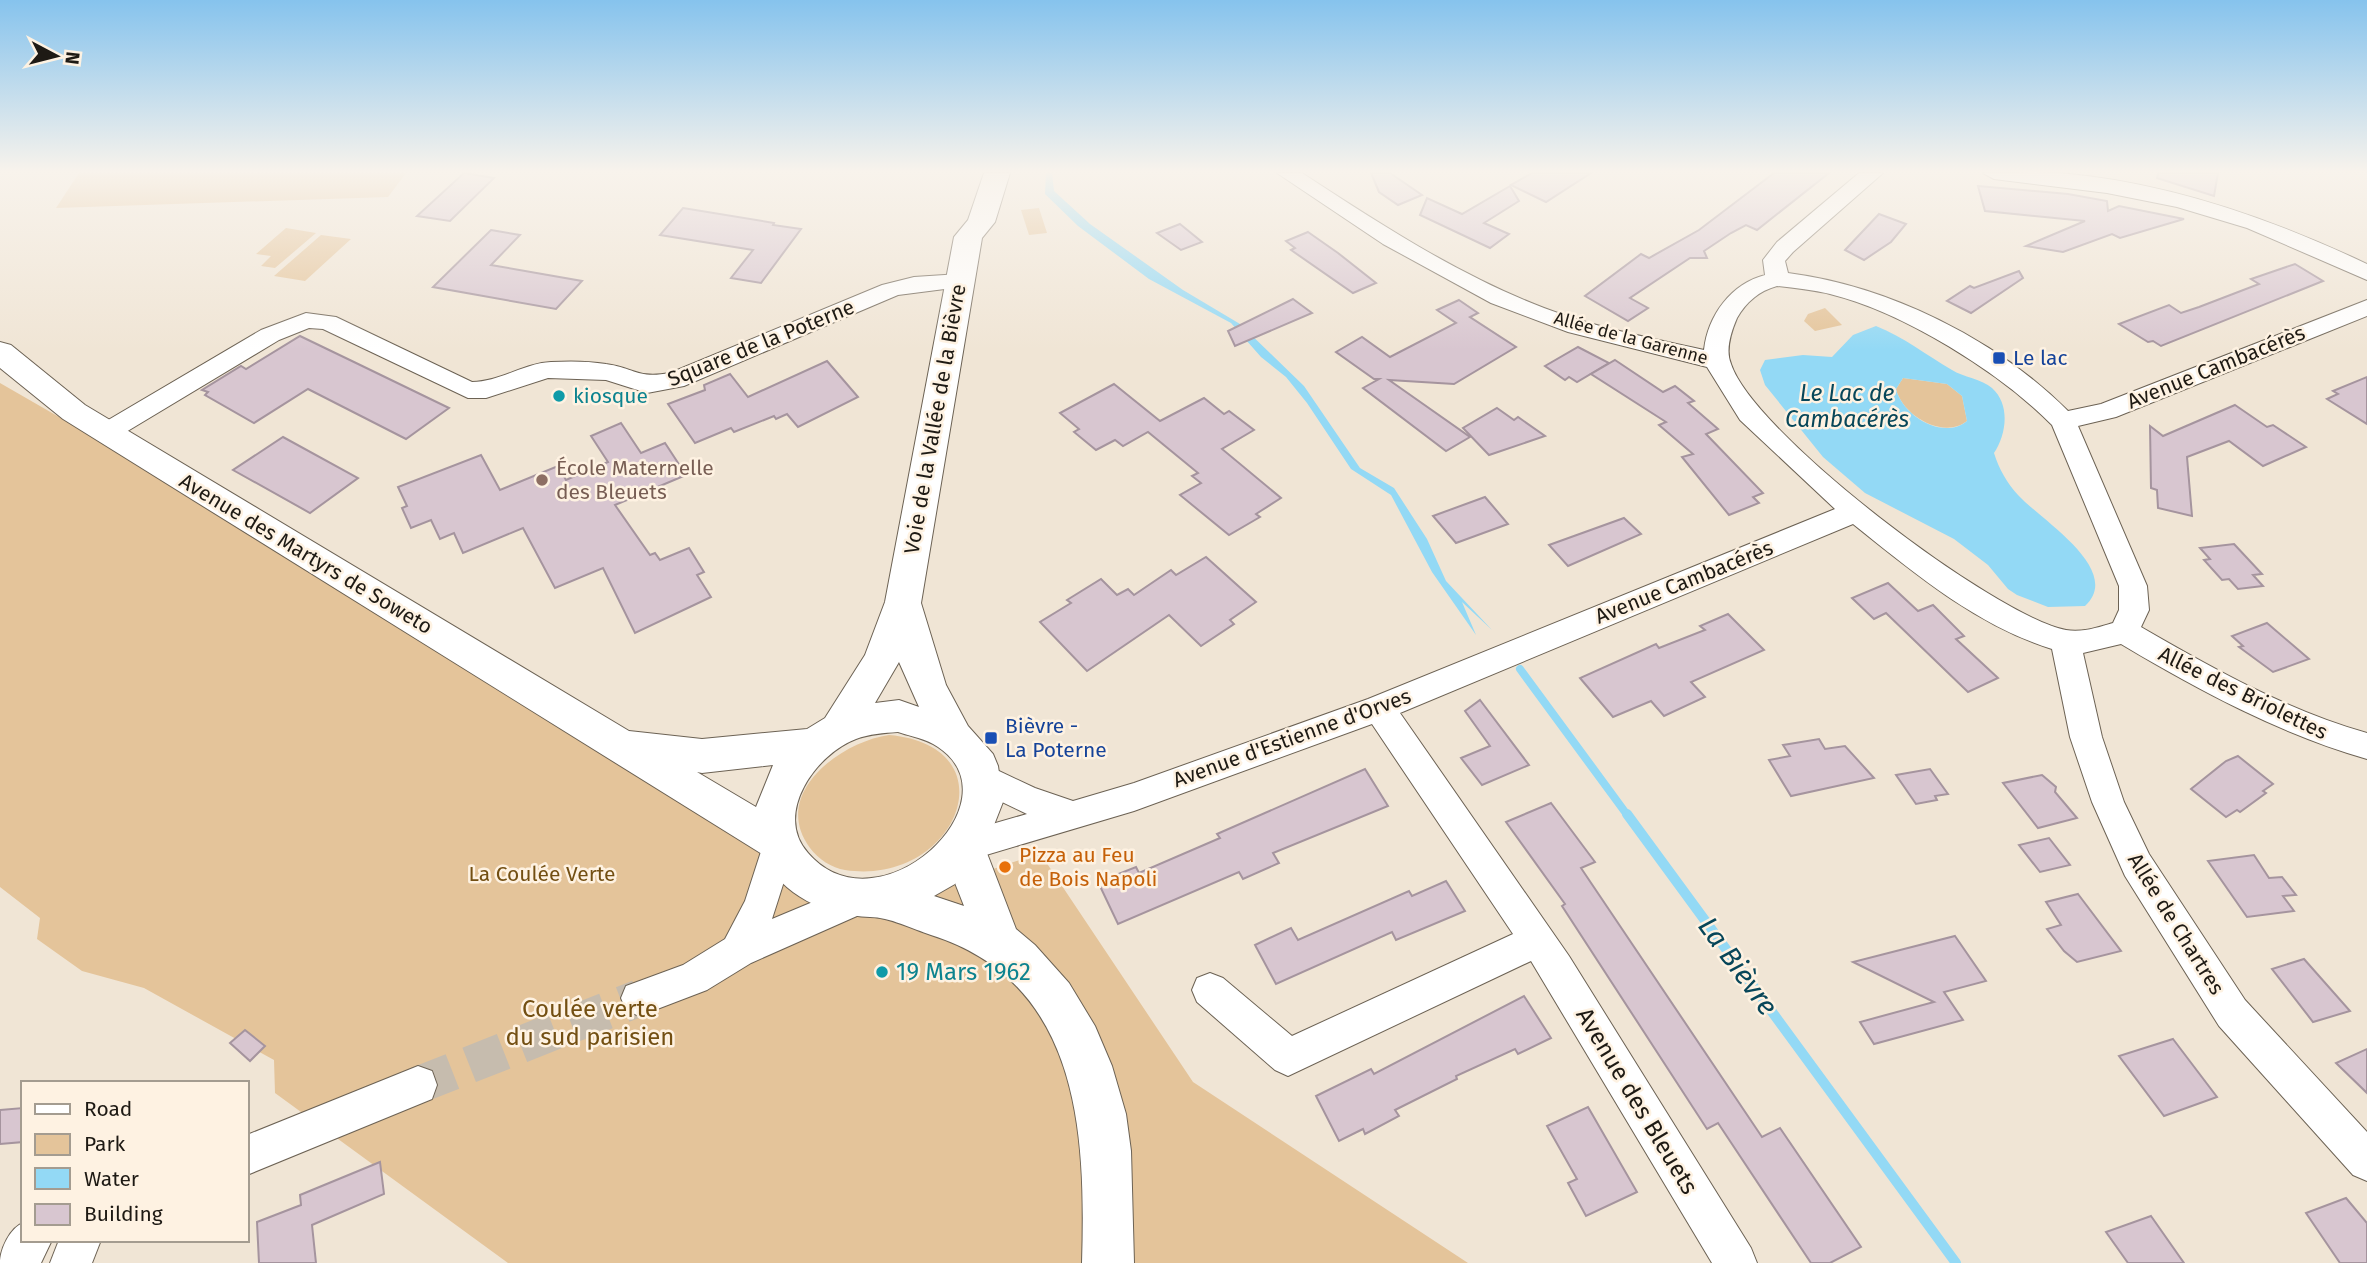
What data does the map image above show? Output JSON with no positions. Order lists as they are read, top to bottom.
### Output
{
  "streets": {
    "main road": ["Voie de la Vallée de la Bièvre", "Avenue des Martyrs de Soweto"],
    "street": [
      "Allée de la Garenne",
      "Square de la Poterne",
      "Avenue Cambacérès",
      "Allée des Briolettes",
      "Avenue d'Estienne d'Orves",
      "Allée de Chartres",
      "Avenue des Bleuets"
    ]
  },
  "crossings": [
    ["Square de la Poterne", "Voie de la Vallée de la Bièvre"],
    ["Square de la Poterne", "Avenue des Martyrs de Soweto"],
    ["Avenue Cambacérès", "Avenue d'Estienne d'Orves"],
    ["Voie de la Vallée de la Bièvre", "Avenue des Martyrs de Soweto"],
    ["Voie de la Vallée de la Bièvre", "Avenue d'Estienne d'Orves"],
    ["Avenue des Martyrs de Soweto", "Avenue d'Estienne d'Orves"],
    ["Avenue d'Estienne d'Orves", "Avenue des Bleuets"]
  ],
  "water": ["Le Lac de Cambacérès", "La Bièvre"],
  "parks": ["La Coulée Verte", "Coulée verte du sud parisien"],
  "places": {
    "transit": ["Le lac", "Bièvre - La Poterne"],
    "other": [
      "kiosque",
      "École Maternelle des Bleuets",
      "Pizza au Feu de Bois Napoli",
      "19 Mars 1962"
    ]
  },
  "legend": [
    "Road",
    "Park",
    "Water",
    "Building"
  ],
  "north": "right"
}
